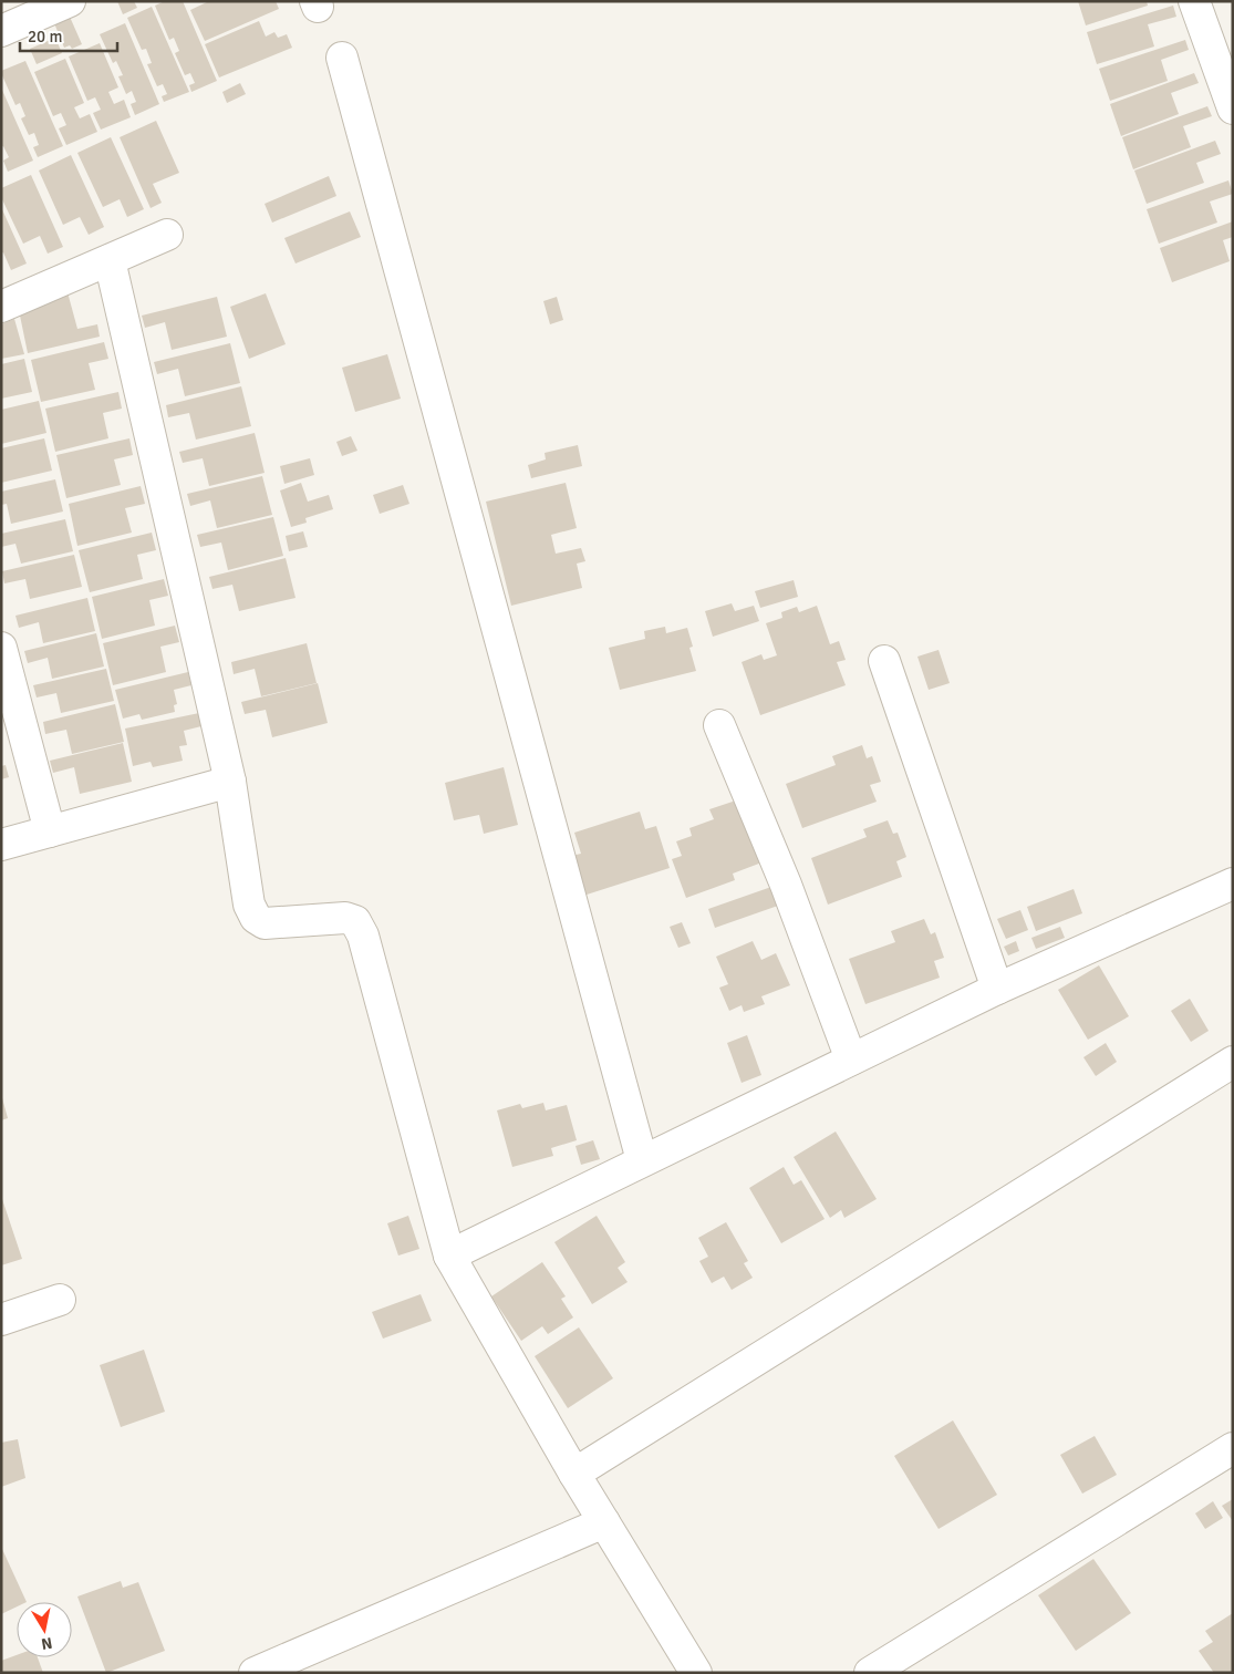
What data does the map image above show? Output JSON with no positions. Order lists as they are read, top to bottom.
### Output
{
  "scale_bar": "20 m",
  "north": "bottom"
}
